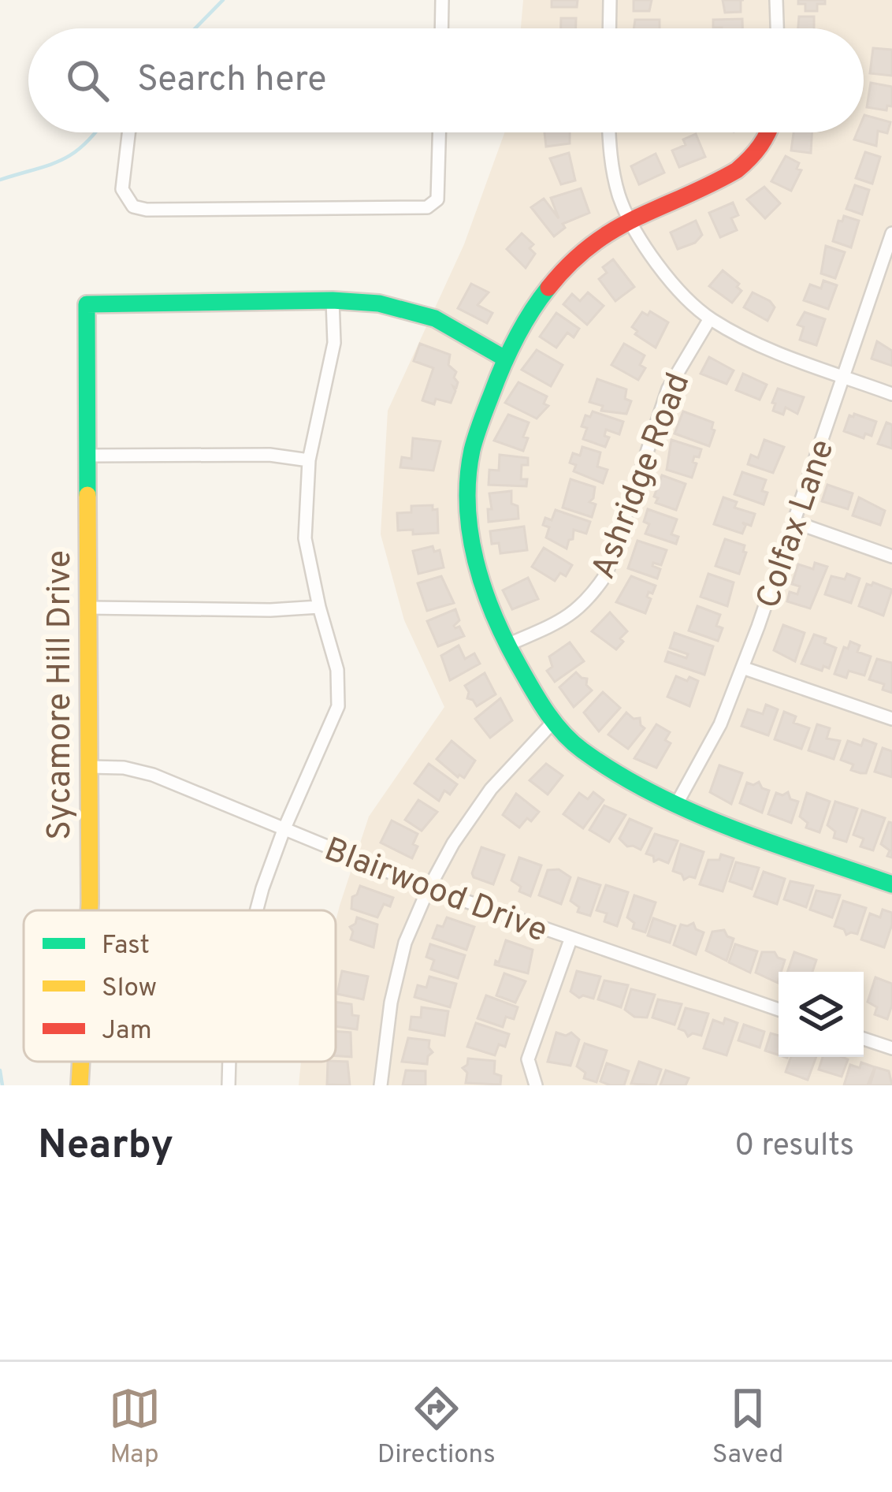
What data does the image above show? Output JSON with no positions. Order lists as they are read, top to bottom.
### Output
{
  "streets": {
    "street": [
      "Ashridge Road",
      "Colfax Lane",
      "Sycamore Hill Drive",
      "Blairwood Drive"
    ]
  },
  "crossings": [
    ["Sycamore Hill Drive", "Blairwood Drive"]
  ],
  "legend": ["Fast", "Slow", "Jam"],
  "page": {
    "search": "Search here",
    "heading": ["Nearby", "0 results"],
    "nav": ["Map", "Directions", "Saved"]
  }
}
